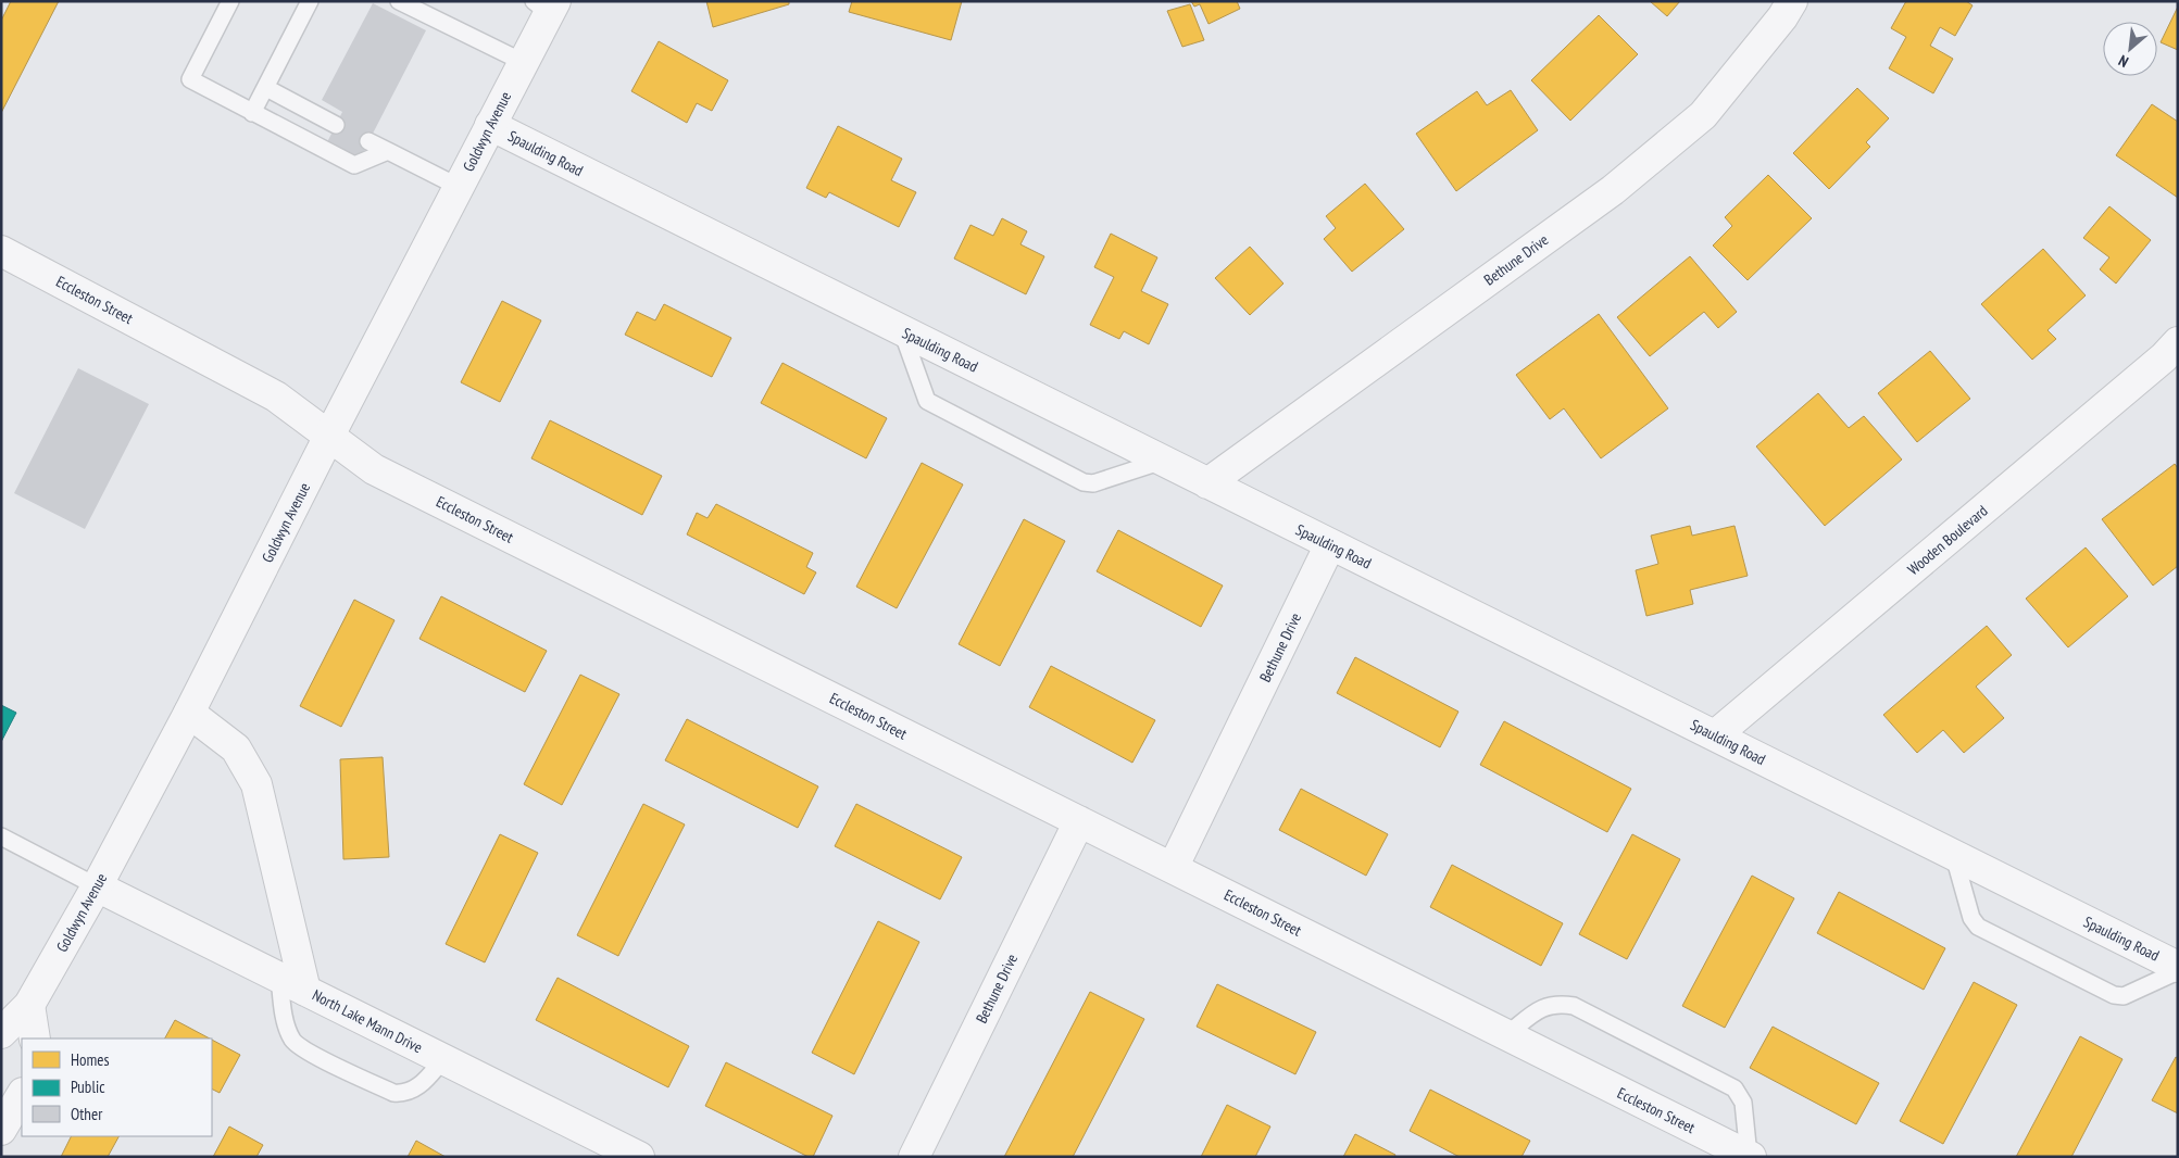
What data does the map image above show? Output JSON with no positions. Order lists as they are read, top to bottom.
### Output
{
  "streets": {
    "street": [
      "Goldwyn Avenue",
      "Spaulding Road",
      "Bethune Drive",
      "Eccleston Street",
      "Wooden Boulevard",
      "North Lake Mann Drive"
    ]
  },
  "crossings": [
    ["Goldwyn Avenue", "Spaulding Road"],
    ["Goldwyn Avenue", "Eccleston Street"],
    ["Goldwyn Avenue", "North Lake Mann Drive"],
    ["Spaulding Road", "Bethune Drive"],
    ["Spaulding Road", "Wooden Boulevard"],
    ["Bethune Drive", "Eccleston Street"]
  ],
  "legend": ["Homes", "Public", "Other"],
  "north": "bottom left"
}
